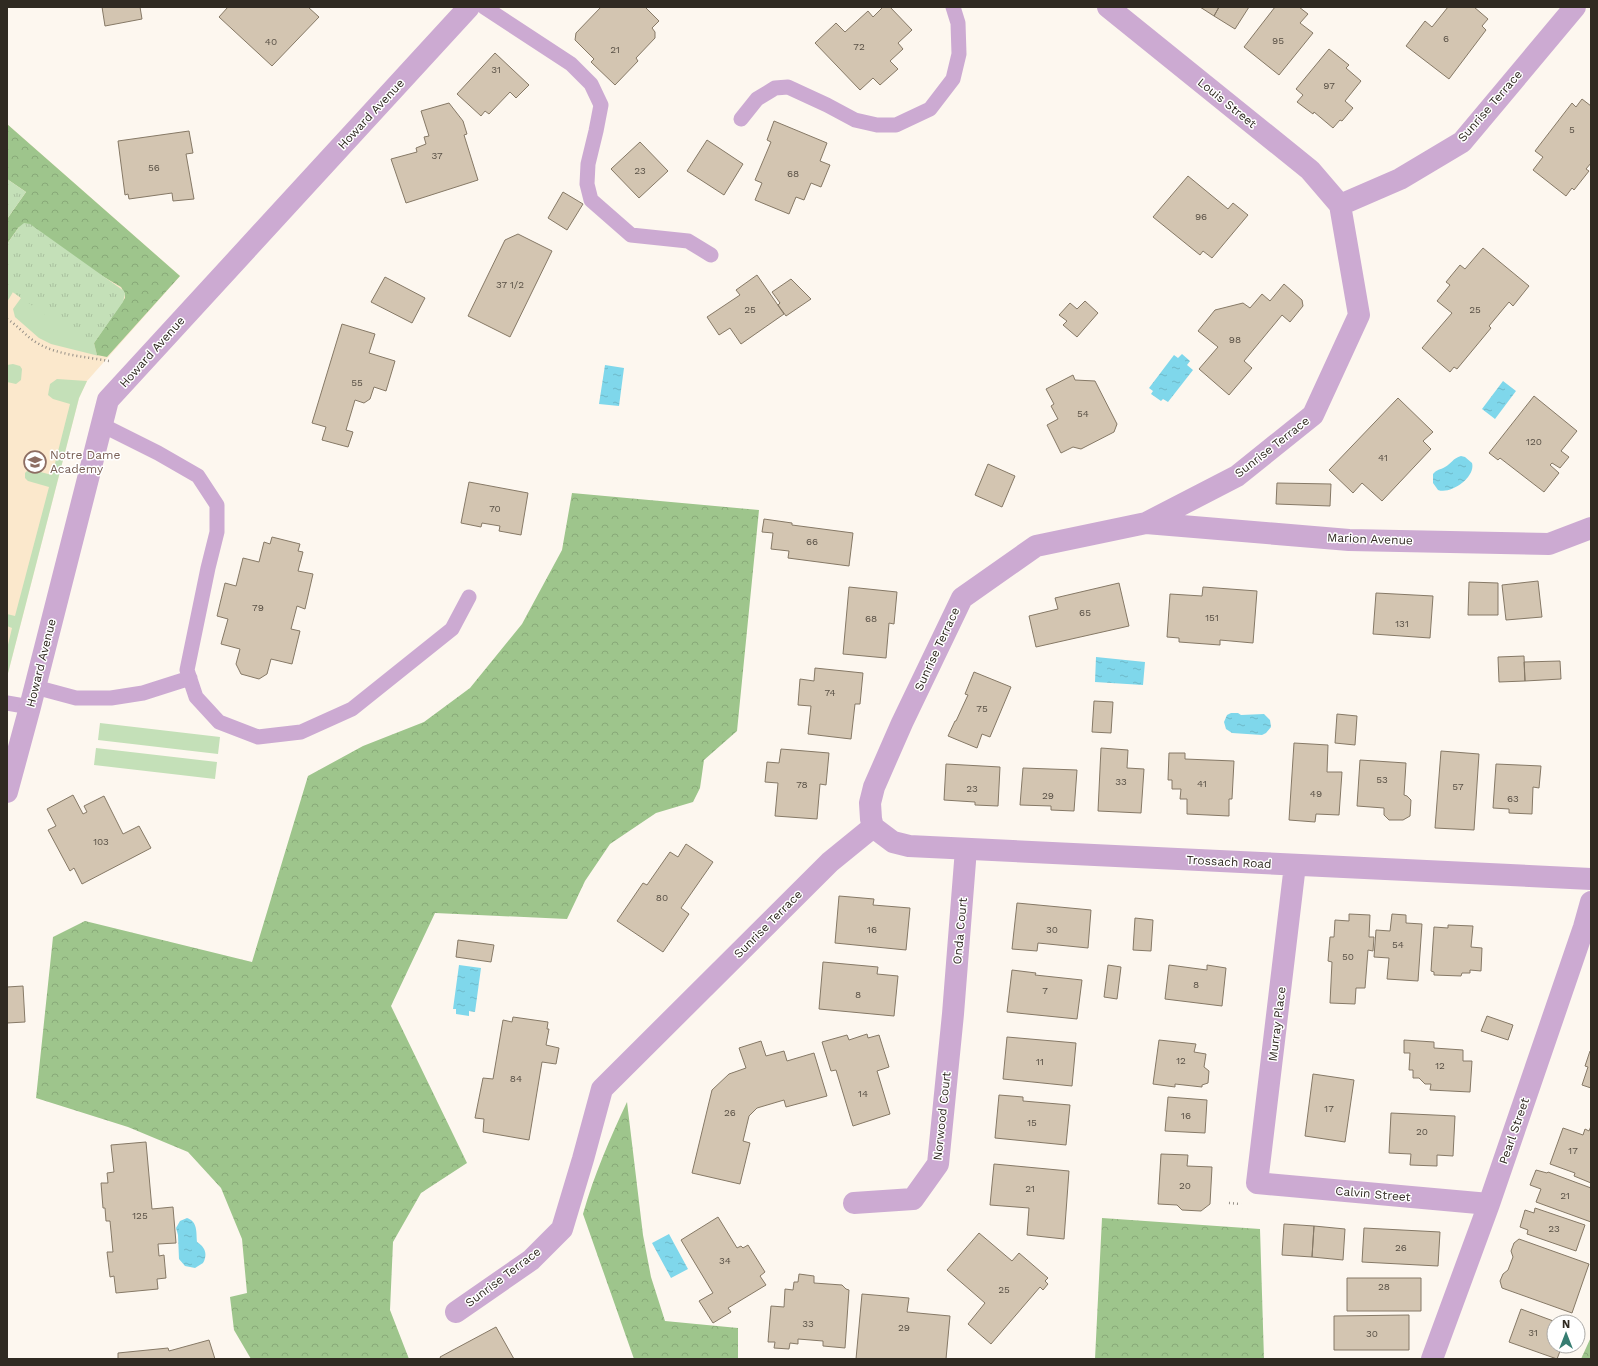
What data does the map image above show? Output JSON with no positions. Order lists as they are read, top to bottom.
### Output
{
  "streets": {
    "street": [
      "Louis Street",
      "Sunrise Terrace",
      "Howard Avenue",
      "Marion Avenue",
      "Trossach Road",
      "Onda Court",
      "Murray Place",
      "Norwood Court",
      "Pearl Street",
      "Calvin Street"
    ]
  },
  "crossings": [
    ["Louis Street", "Sunrise Terrace"],
    ["Sunrise Terrace", "Marion Avenue"],
    ["Sunrise Terrace", "Trossach Road"],
    ["Trossach Road", "Onda Court"],
    ["Trossach Road", "Murray Place"],
    ["Onda Court", "Norwood Court"],
    ["Murray Place", "Calvin Street"],
    ["Pearl Street", "Calvin Street"]
  ],
  "places": {
    "school or university": ["Notre Dame Academy"]
  },
  "house_numbers": [
    "6",
    "95",
    "40",
    "72",
    "21",
    "31",
    "97",
    "5",
    "37",
    "56",
    "23",
    "68",
    "96",
    "37 1/2",
    "25",
    "25",
    "98",
    "55",
    "54",
    "120",
    "41",
    "70",
    "66",
    "79",
    "65",
    "151",
    "68",
    "131",
    "74",
    "75",
    "53",
    "33",
    "41",
    "78",
    "57",
    "23",
    "49",
    "29",
    "63",
    "103",
    "80",
    "16",
    "30",
    "54",
    "50",
    "8",
    "7",
    "8",
    "12",
    "11",
    "12",
    "84",
    "14",
    "17",
    "26",
    "16",
    "15",
    "20",
    "17",
    "20",
    "21",
    "21",
    "125",
    "23",
    "26",
    "34",
    "28",
    "25",
    "33",
    "29",
    "31",
    "30"
  ],
  "north": "top"
}
